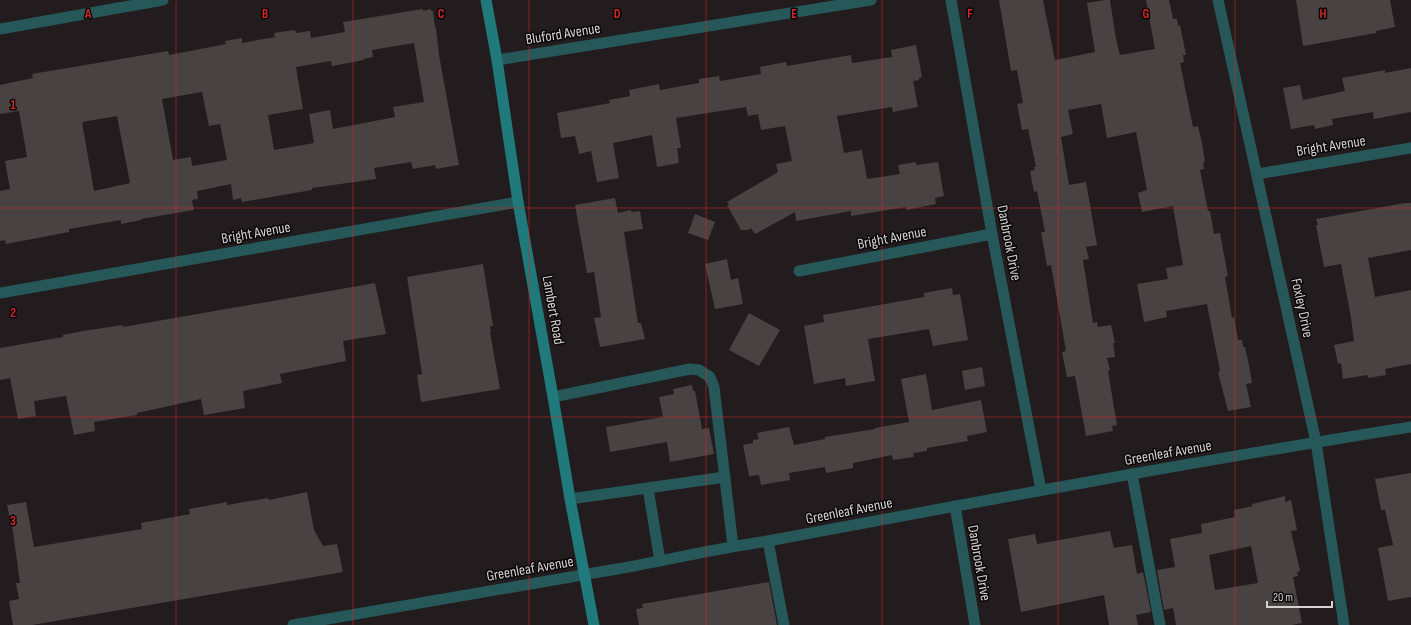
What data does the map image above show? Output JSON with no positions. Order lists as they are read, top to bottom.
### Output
{
  "streets": {
    "main road": ["Lambert Road"],
    "street": [
      "Bluford Avenue",
      "Bright Avenue",
      "Danbrook Drive",
      "Foxley Drive",
      "Greenleaf Avenue"
    ]
  },
  "crossings": [
    ["Bluford Avenue", "Lambert Road"],
    ["Bright Avenue", "Danbrook Drive"],
    ["Bright Avenue", "Foxley Drive"],
    ["Bright Avenue", "Lambert Road"],
    ["Danbrook Drive", "Greenleaf Avenue"],
    ["Foxley Drive", "Greenleaf Avenue"],
    ["Lambert Road", "Greenleaf Avenue"]
  ],
  "scale_bar": "20 m",
  "grid": {
    "columns": [
      "A",
      "B",
      "C",
      "D",
      "E",
      "F",
      "G",
      "H"
    ],
    "rows": ["1", "2", "3"]
  }
}
